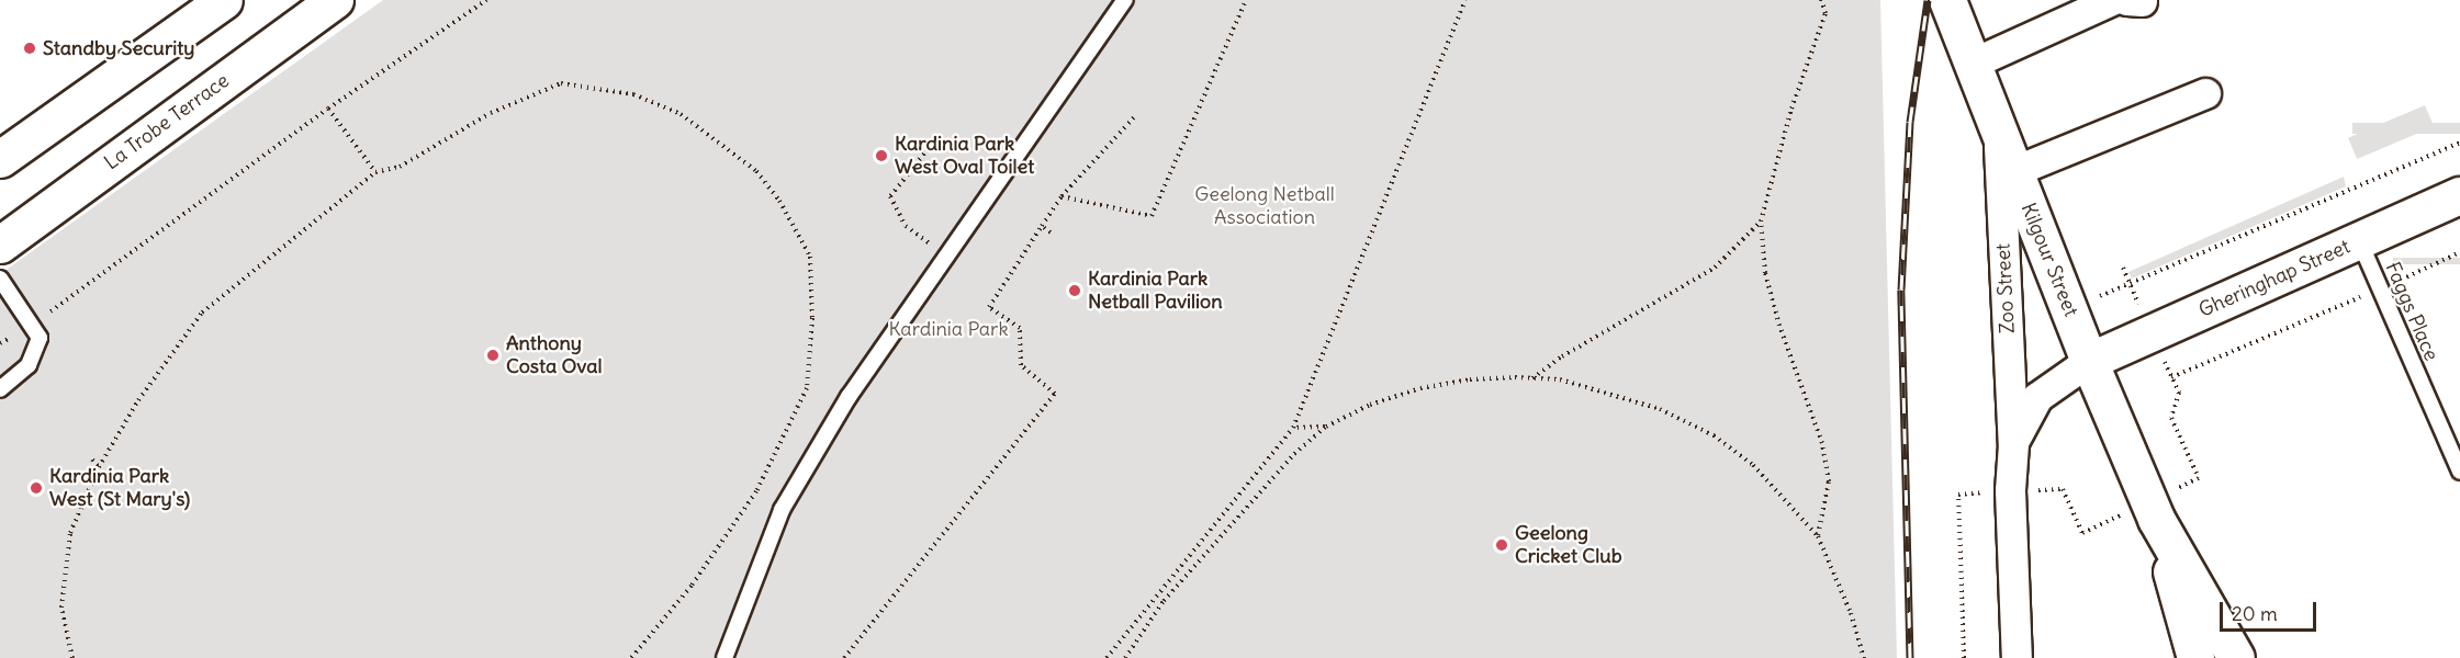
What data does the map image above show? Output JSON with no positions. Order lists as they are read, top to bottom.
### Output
{
  "streets": {
    "main road": ["La Trobe Terrace", "Kilgour Street", "Gheringhap Street"],
    "street": ["Zoo Street"],
    "lane": ["Faggs Place"]
  },
  "crossings": [
    ["Kilgour Street", "Gheringhap Street"],
    ["Kilgour Street", "Zoo Street"],
    ["Gheringhap Street", "Zoo Street"],
    ["Gheringhap Street", "Faggs Place"]
  ],
  "parks": ["Geelong Netball Association", "Kardinia Park"],
  "places": [
    "Standby Security",
    "Kardinia Park West Oval Toilet",
    "Kardinia Park Netball Pavilion",
    "Anthony Costa Oval",
    "Kardinia Park West (St Mary's)",
    "Geelong Cricket Club"
  ],
  "scale_bar": "20 m"
}
